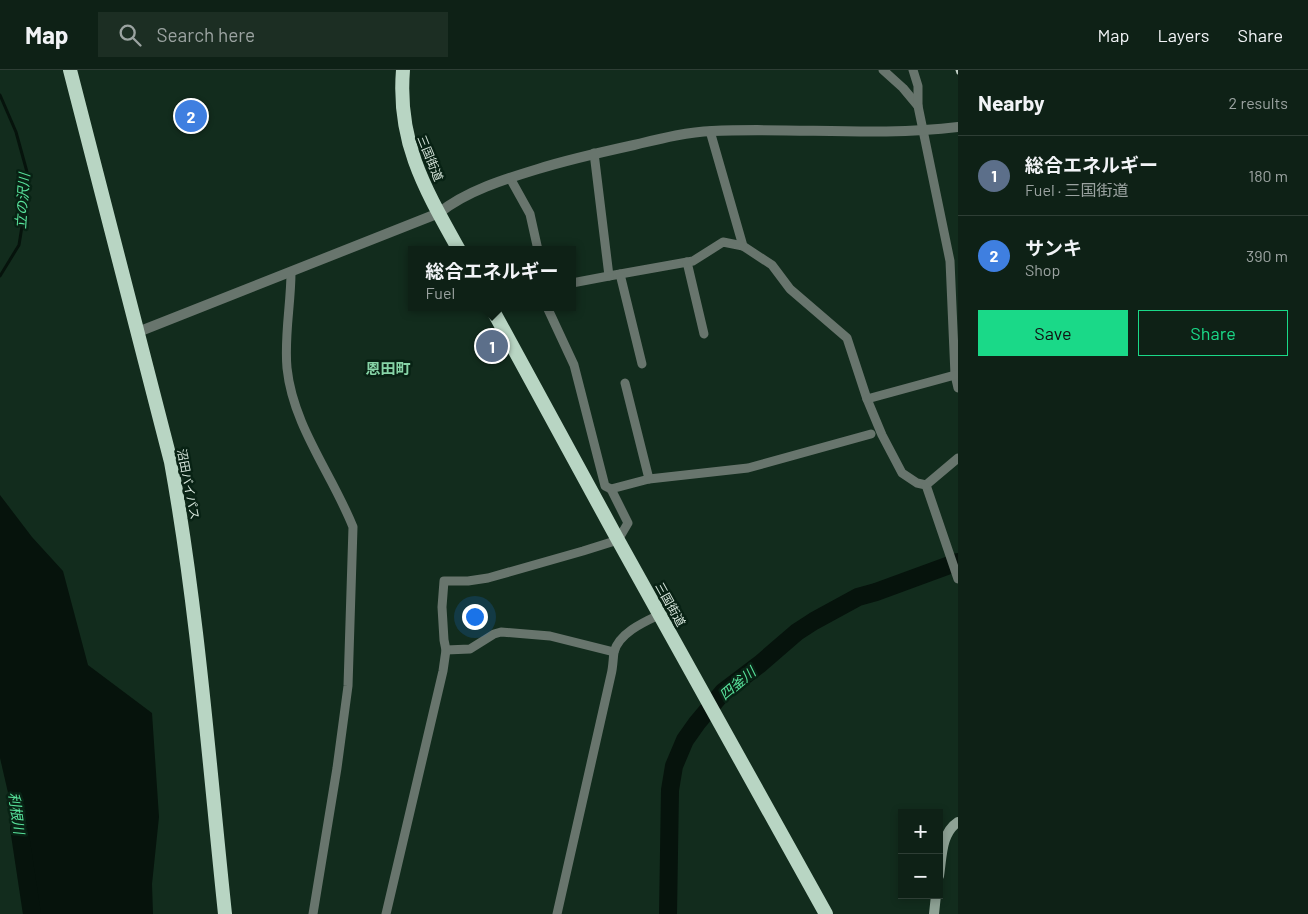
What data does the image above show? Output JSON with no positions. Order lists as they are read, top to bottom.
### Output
{
  "streets": {
    "highway": ["三国街道", "沼田バイパス"]
  },
  "districts": ["恩田町"],
  "water": ["立の沢川", "四釜川", "利根川"],
  "page": {
    "header": "Map",
    "search": "Search here",
    "nav": ["Map", "Layers", "Share"],
    "heading": ["Nearby", "2 results"],
    "pins": ["2", "1"],
    "list": [
      {
        "mark": "1",
        "name": "総合エネルギー",
        "note": "Fuel · 三国街道",
        "value": "180 m"
      },
      {
        "mark": "2",
        "name": "サンキ",
        "note": "Shop",
        "value": "390 m"
      }
    ],
    "popup": ["総合エネルギー", "Fuel"],
    "buttons": ["Save", "Share"],
    "map_buttons": ["+", "−"]
  }
}
